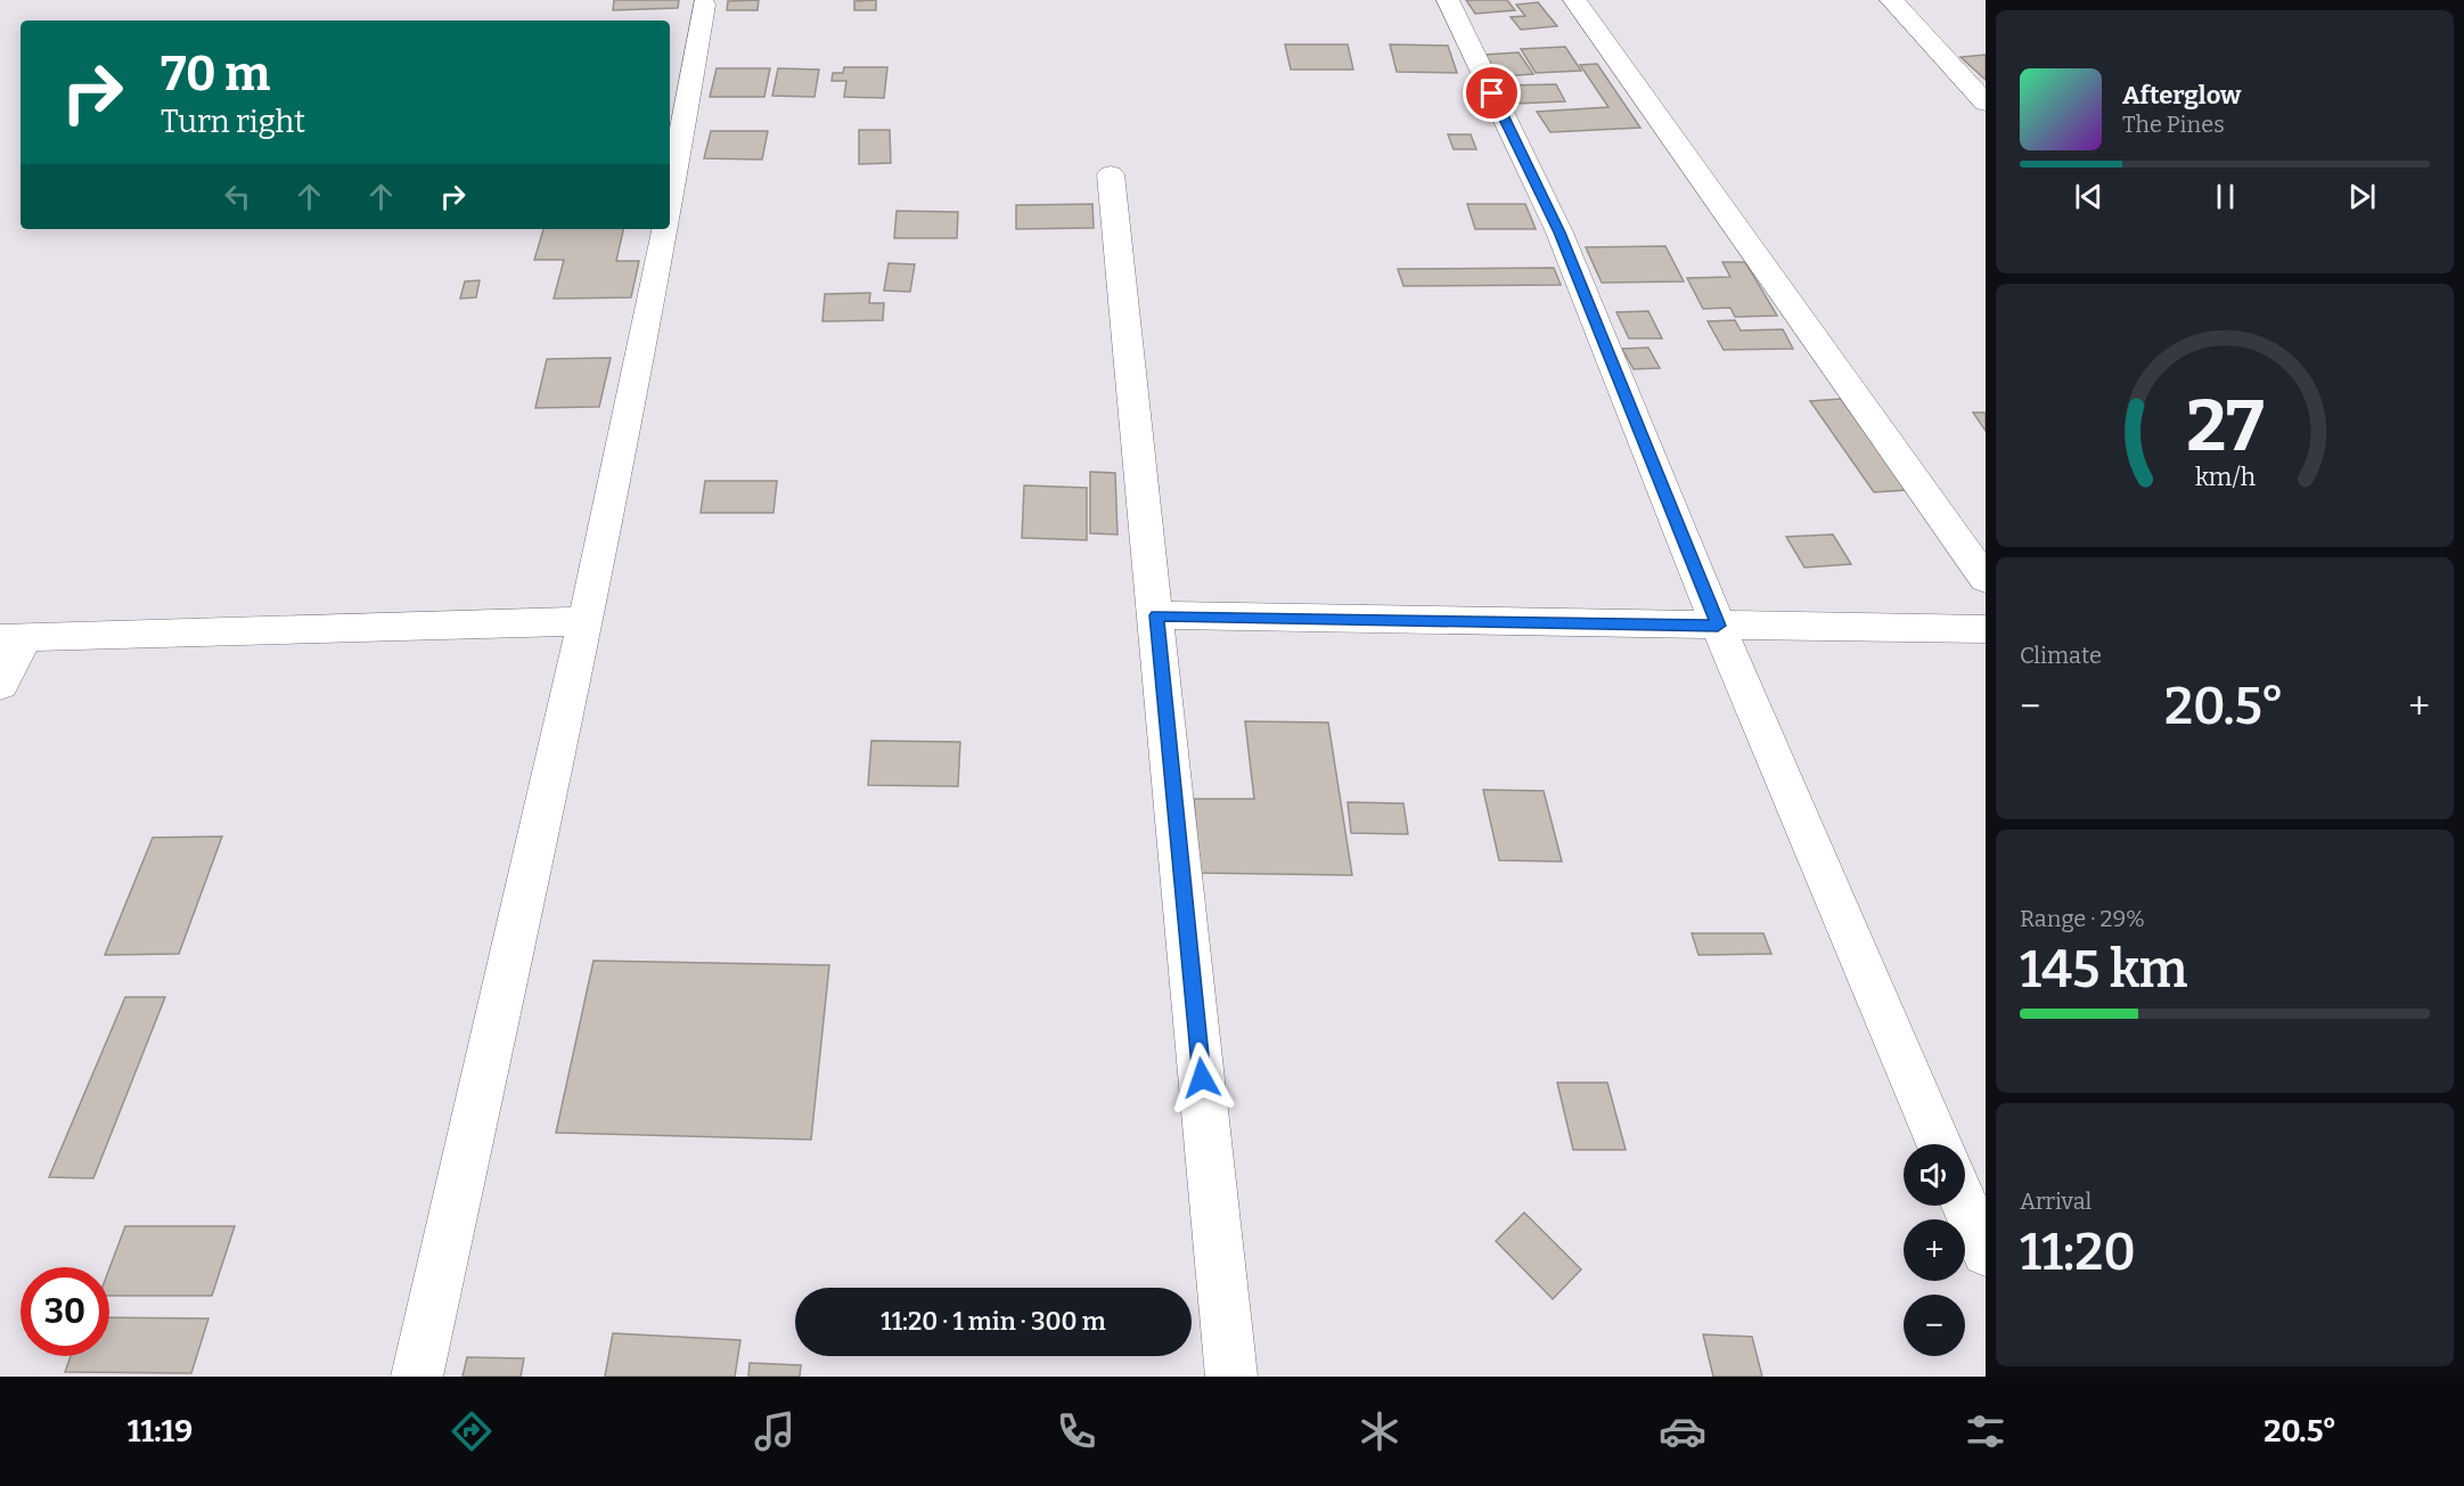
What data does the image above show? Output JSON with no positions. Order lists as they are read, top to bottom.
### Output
{
  "page": {
    "turn": ["70 m", "Turn right"],
    "song": ["Afterglow", "The Pines"],
    "tile": [
      "Climate",
      ["Range · 29%", "145 km"],
      ["Arrival", "11:20"]
    ],
    "heat": ["−", "20.5°", "+"],
    "map_buttons": ["+", "−"],
    "limit": "30",
    "trip": "11:20 · 1 min · 300 m",
    "tabs": ["11:19", "20.5°"],
    "gauge": ["27", "km/h"]
  }
}
